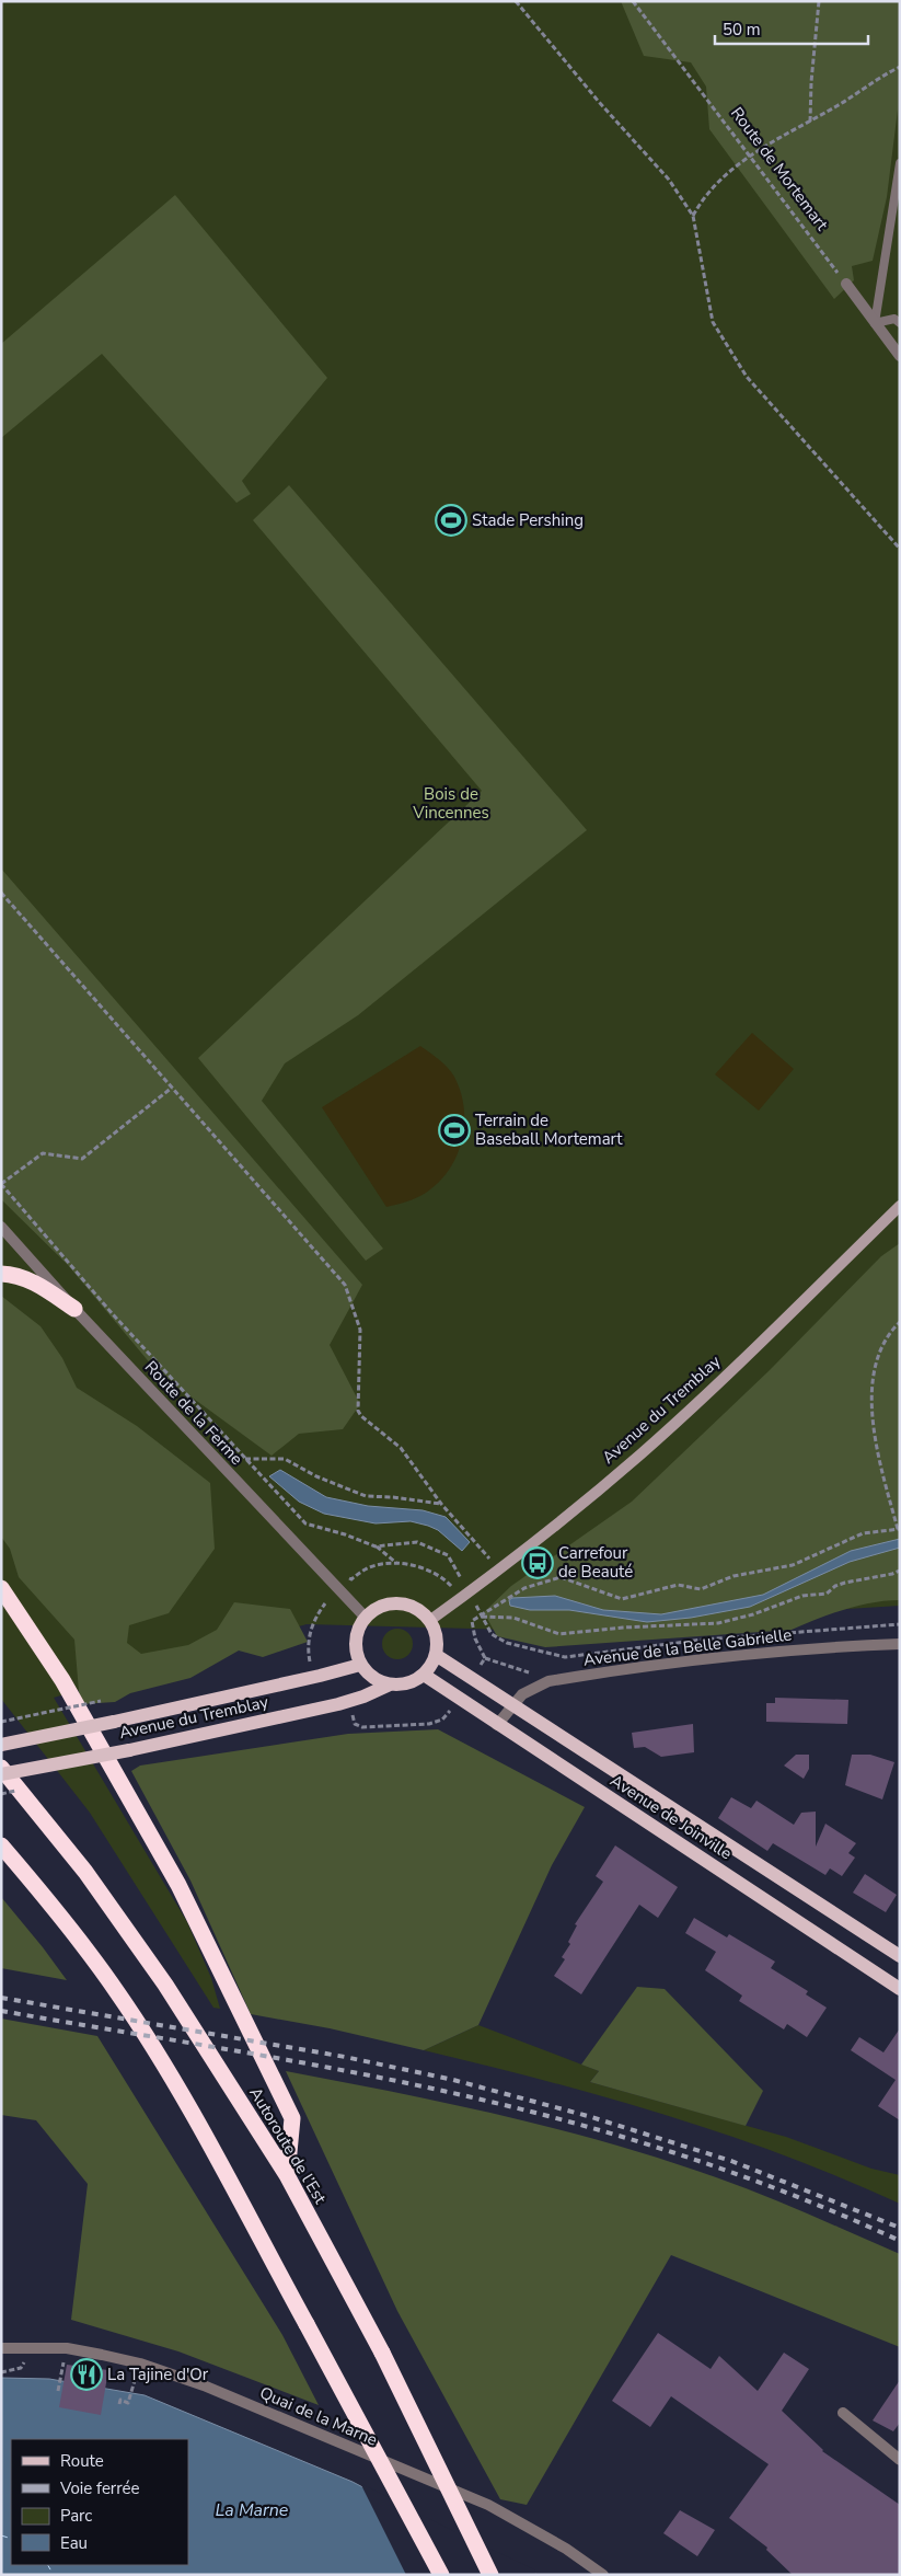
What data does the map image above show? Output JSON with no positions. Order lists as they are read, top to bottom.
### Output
{
  "streets": {
    "highway": ["Autoroute de l’Est"],
    "main road": ["Avenue du Tremblay", "Avenue de Joinville"],
    "street": ["Route de la Ferme", "Avenue de la Belle Gabrielle", "Quai de la Marne"],
    "path": ["Route de Mortemart"]
  },
  "crossings": [
    ["Avenue du Tremblay", "Route de la Ferme"],
    ["Avenue du Tremblay", "Avenue de Joinville"],
    ["Route de la Ferme", "Avenue de Joinville"],
    ["Avenue de la Belle Gabrielle", "Avenue de Joinville"]
  ],
  "water": ["La Marne"],
  "parks": ["Bois de Vincennes"],
  "places": {
    "sports": ["Stade Pershing", "Terrain de Baseball Mortemart"],
    "bus stop": ["Carrefour de Beauté"],
    "restaurant": ["La Tajine d'Or"]
  },
  "legend": [
    "Route",
    "Voie ferrée",
    "Parc",
    "Eau"
  ],
  "scale_bar": "50 m"
}
